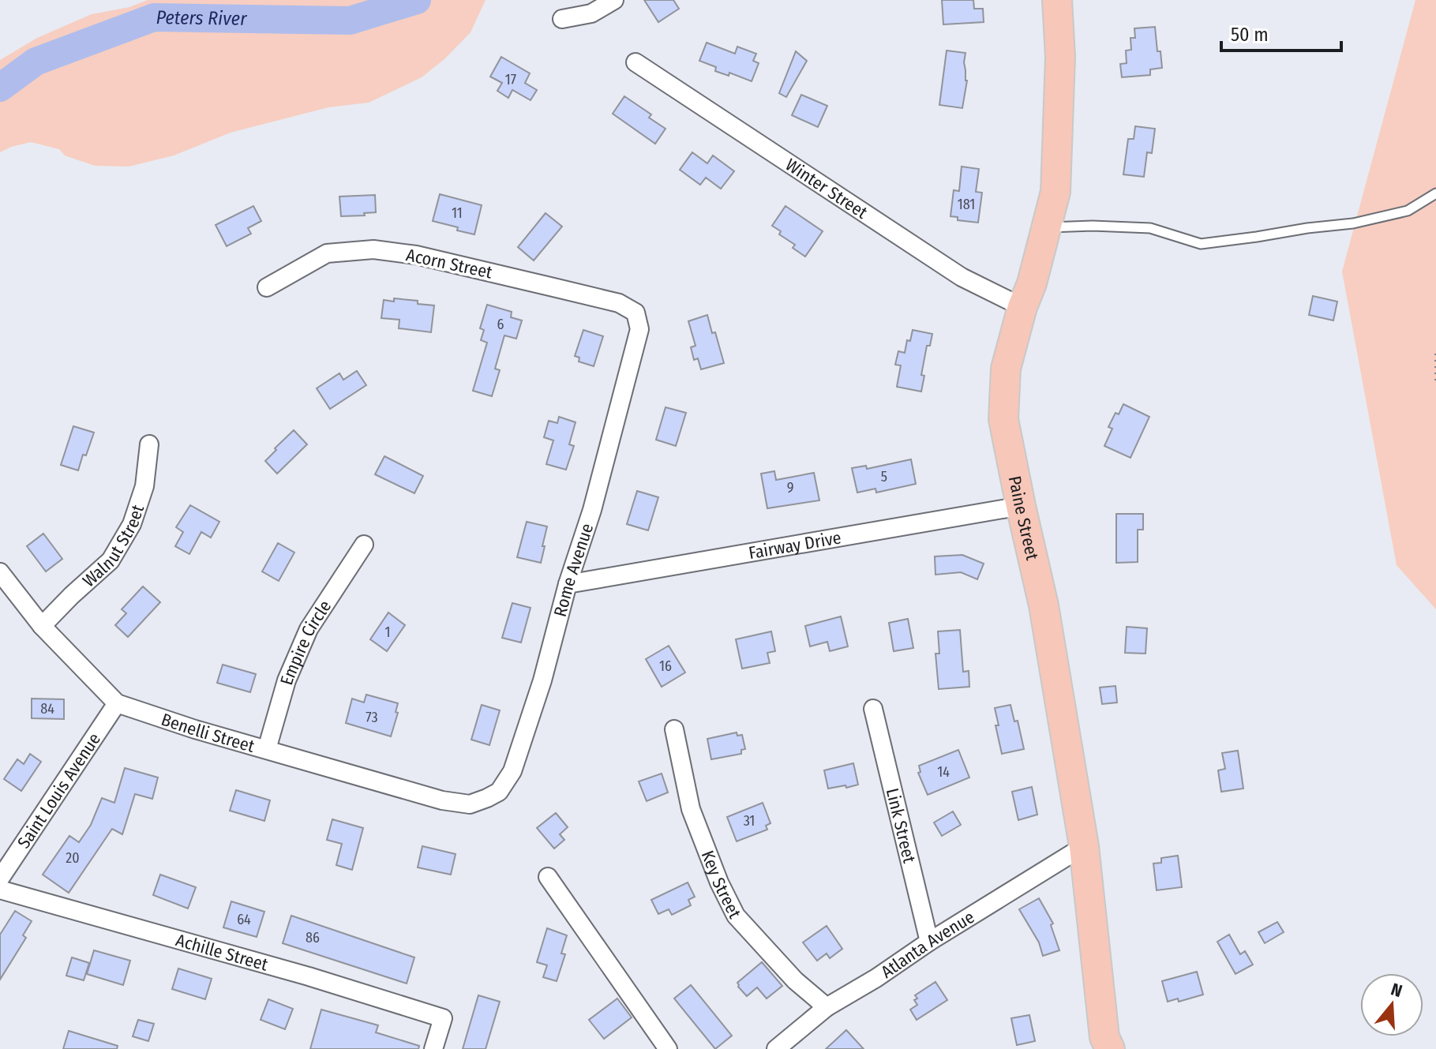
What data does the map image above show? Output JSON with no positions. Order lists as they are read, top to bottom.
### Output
{
  "streets": {
    "main road": ["Paine Street"],
    "street": [
      "Winter Street",
      "Acorn Street",
      "Walnut Street",
      "Fairway Drive",
      "Rome Avenue",
      "Empire Circle",
      "Benelli Street",
      "Saint Louis Avenue",
      "Link Street",
      "Key Street",
      "Atlanta Avenue",
      "Achille Street"
    ]
  },
  "crossings": [
    ["Winter Street", "Paine Street"],
    ["Acorn Street", "Rome Avenue"],
    ["Paine Street", "Fairway Drive"],
    ["Paine Street", "Atlanta Avenue"],
    ["Walnut Street", "Benelli Street"],
    ["Fairway Drive", "Rome Avenue"],
    ["Rome Avenue", "Benelli Street"],
    ["Empire Circle", "Benelli Street"],
    ["Benelli Street", "Saint Louis Avenue"],
    ["Link Street", "Atlanta Avenue"],
    ["Key Street", "Atlanta Avenue"]
  ],
  "water": ["Peters River"],
  "house_numbers": [
    "17",
    "181",
    "11",
    "6",
    "5",
    "9",
    "1",
    "16",
    "84",
    "73",
    "14",
    "31",
    "20",
    "64",
    "86"
  ],
  "scale_bar": "50 m",
  "north": "top"
}
